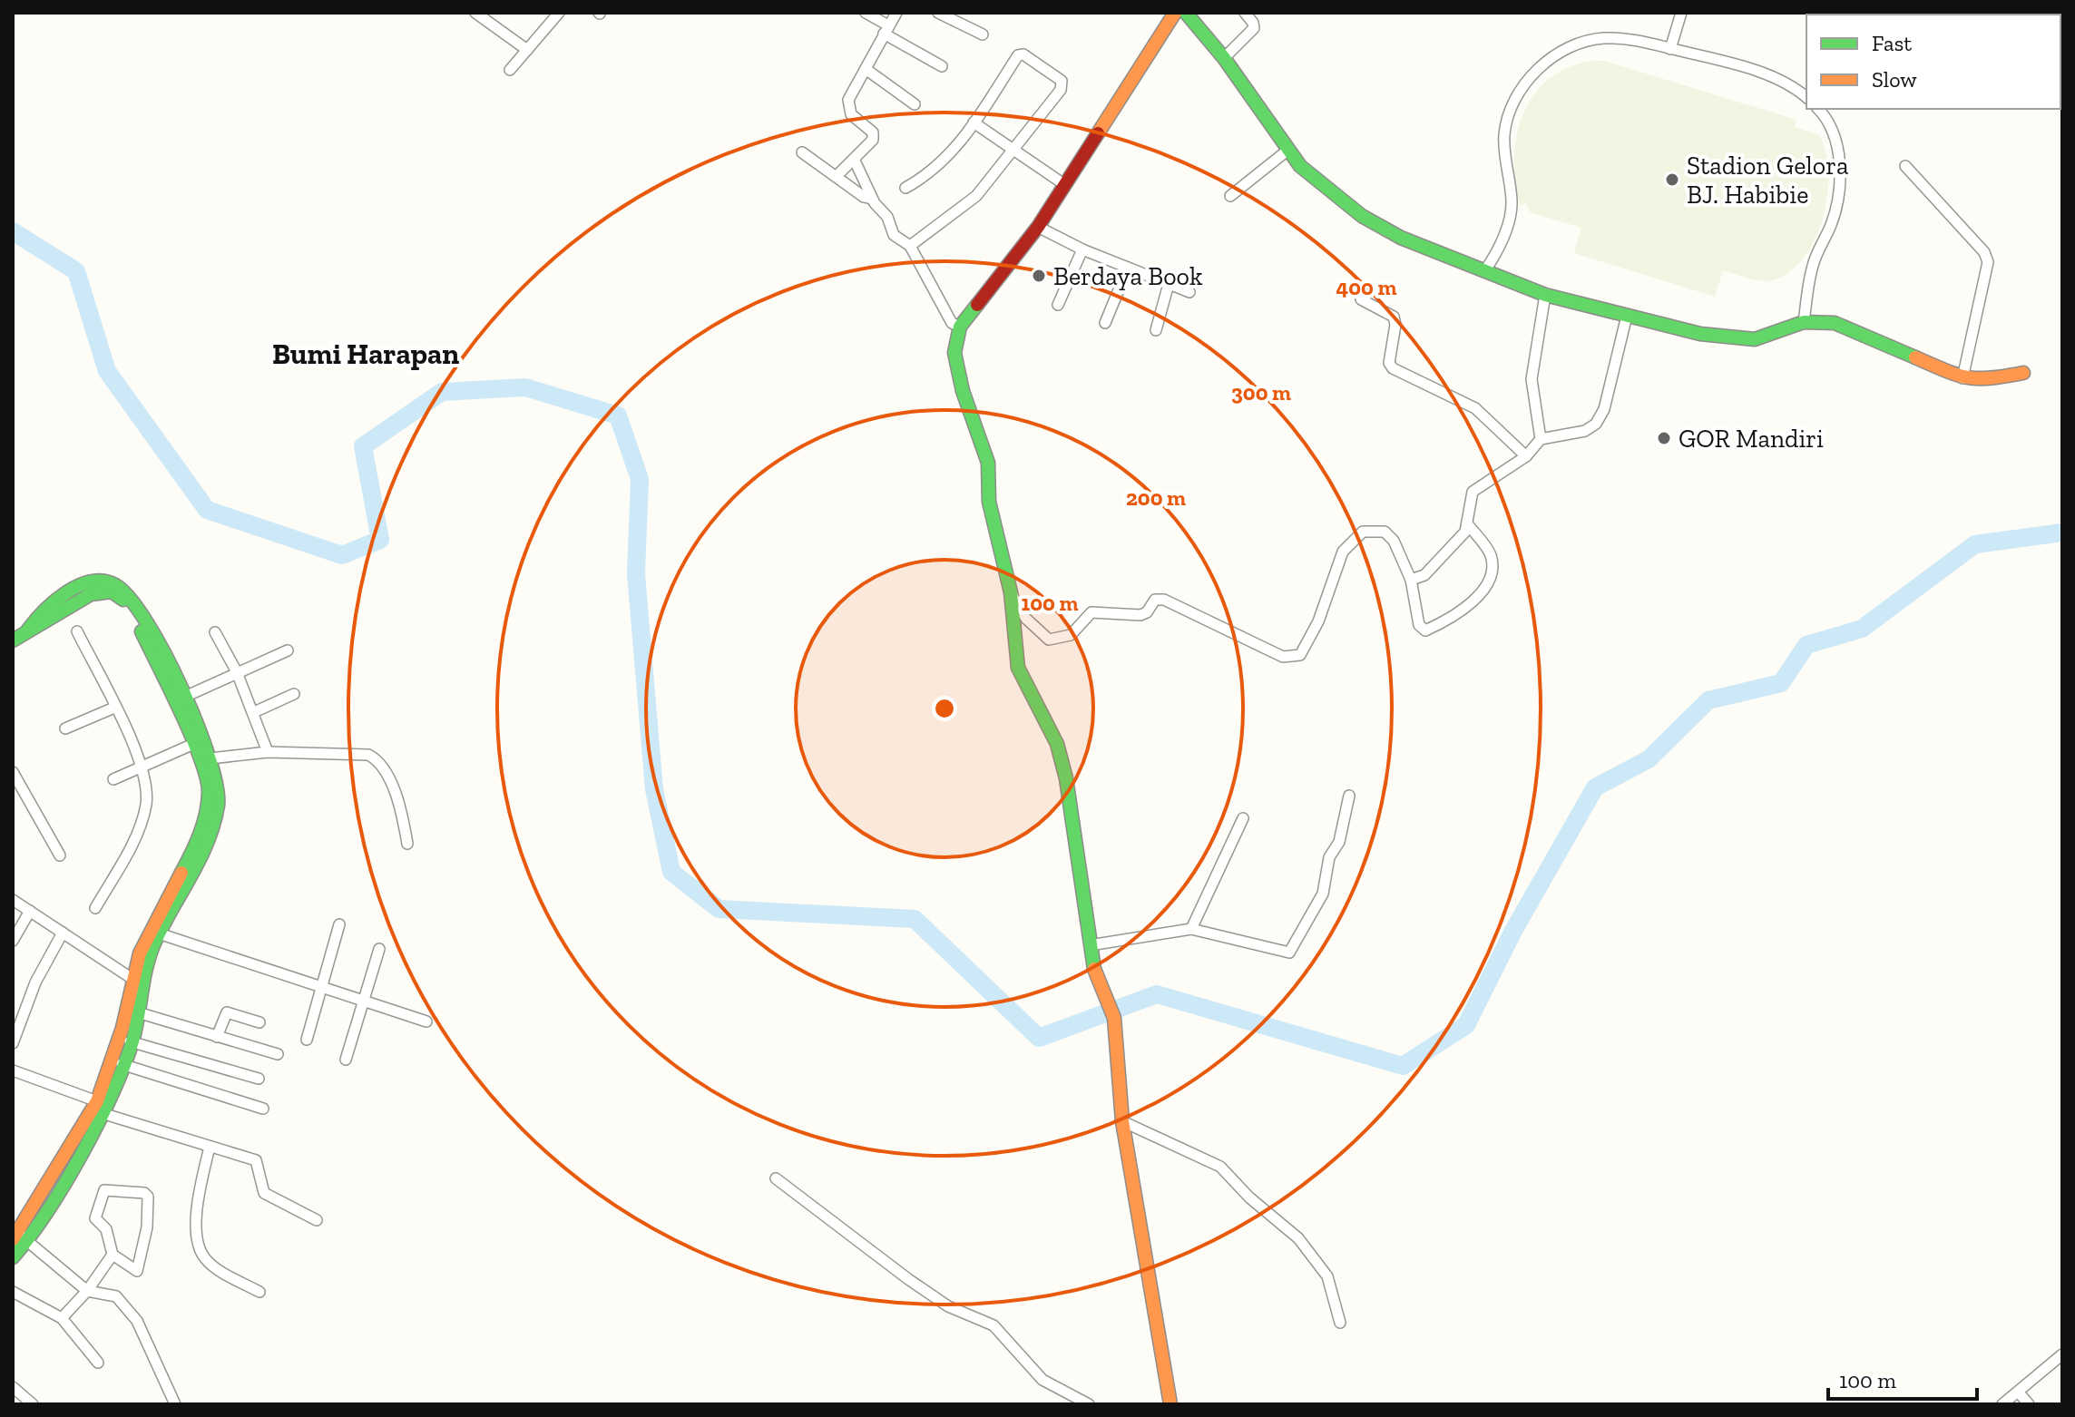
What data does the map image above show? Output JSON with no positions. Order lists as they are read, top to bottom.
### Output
{
  "districts": ["Bumi Harapan"],
  "places": ["Stadion Gelora BJ. Habibie", "Berdaya Book", "GOR Mandiri"],
  "legend": ["Fast", "Slow"],
  "scale_bar": "100 m",
  "rings": [
    "400 m",
    "300 m",
    "200 m",
    "100 m"
  ]
}
